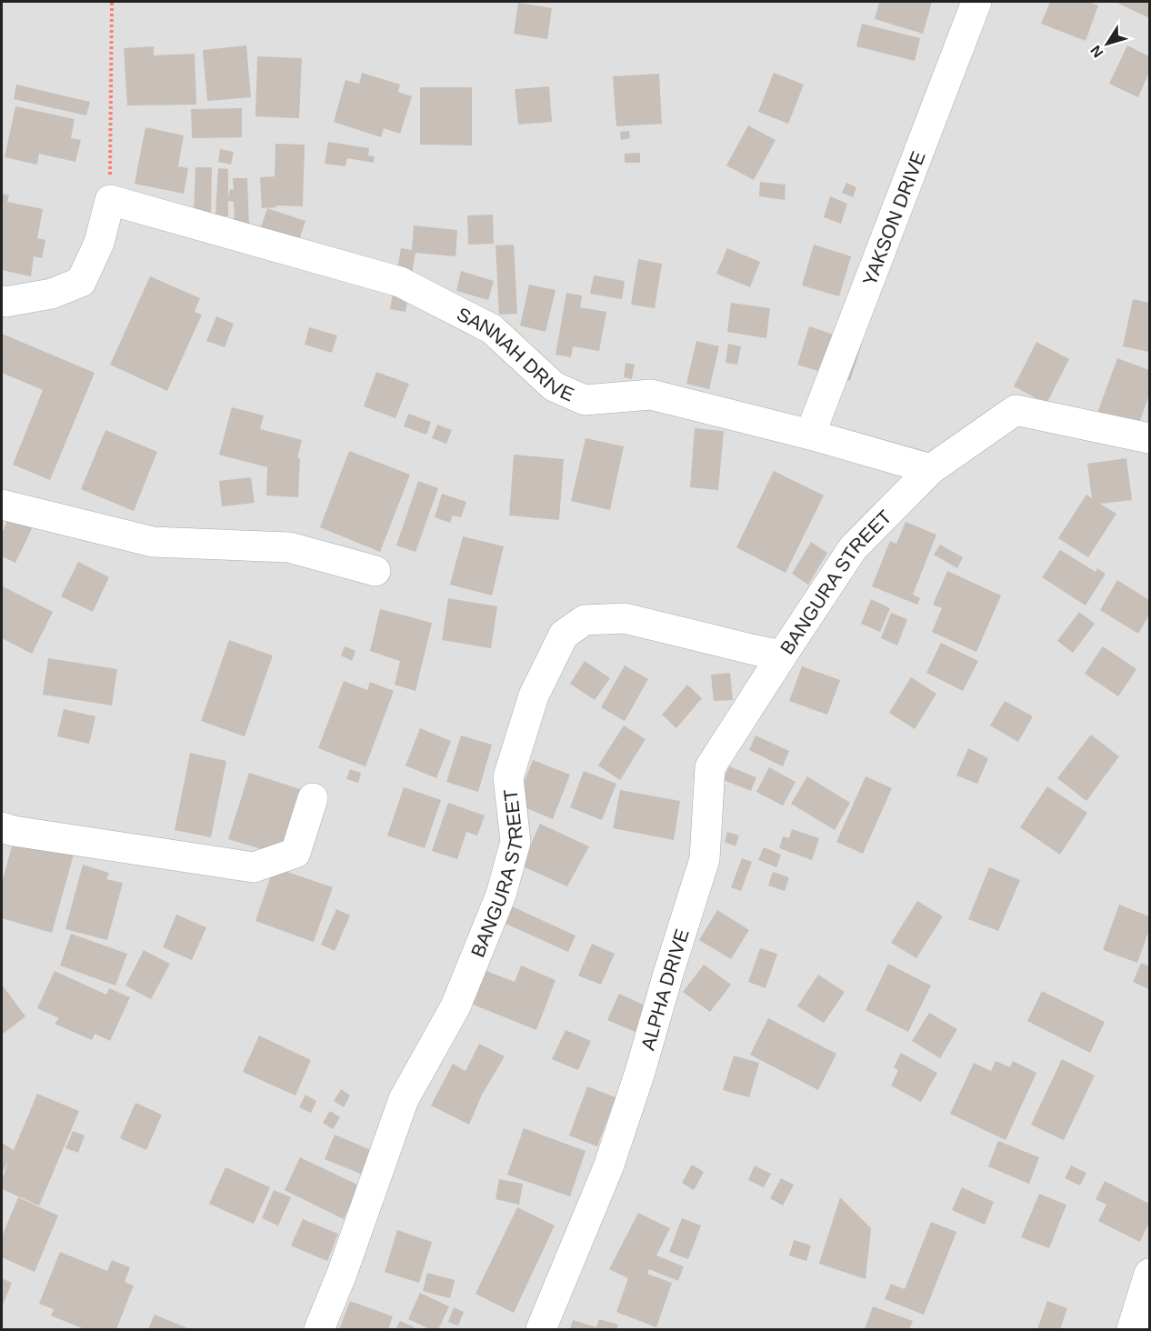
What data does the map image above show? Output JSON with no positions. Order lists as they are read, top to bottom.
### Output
{
  "streets": {
    "street": [
      "YAKSON DRIVE",
      "SANNAH DRIVE",
      "BANGURA STREET",
      "ALPHA DRIVE"
    ]
  },
  "crossings": [
    ["YAKSON DRIVE", "SANNAH DRIVE"],
    ["SANNAH DRIVE", "BANGURA STREET"],
    ["BANGURA STREET", "ALPHA DRIVE"]
  ],
  "north": "bottom left"
}
